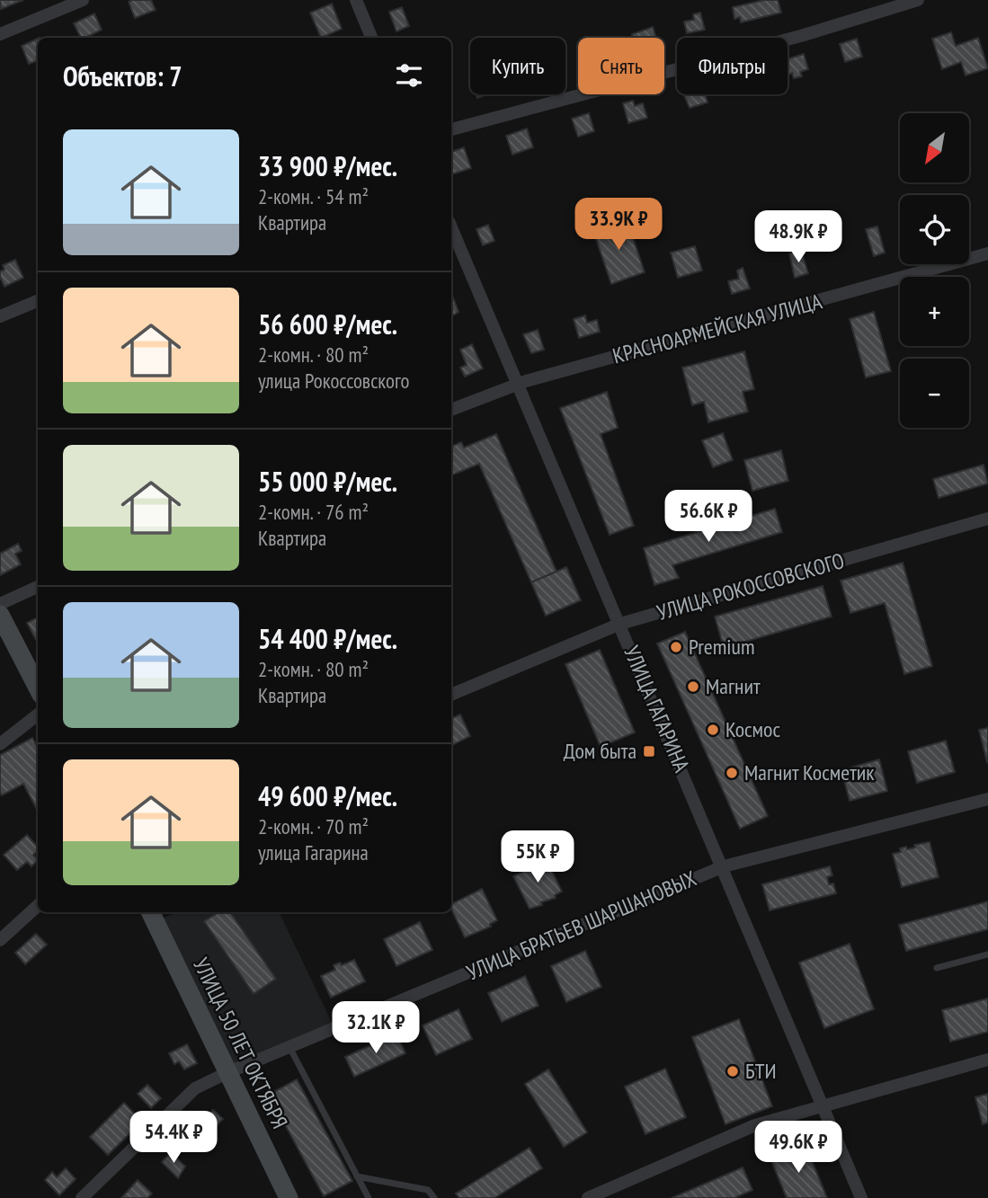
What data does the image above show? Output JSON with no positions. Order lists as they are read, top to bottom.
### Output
{
  "streets": {
    "street": [
      "КРАСНОАРМЕЙСКАЯ УЛИЦА",
      "УЛИЦА РОКОССОВСКОГО",
      "УЛИЦА ГАГАРИНА",
      "УЛИЦА БРАТЬЕВ ШАРШАНОВЫХ",
      "УЛИЦА 50 ЛЕТ ОКТЯБРЯ"
    ]
  },
  "crossings": [
    ["КРАСНОАРМЕЙСКАЯ УЛИЦА", "УЛИЦА ГАГАРИНА"],
    ["УЛИЦА РОКОССОВСКОГО", "УЛИЦА ГАГАРИНА"],
    ["УЛИЦА ГАГАРИНА", "УЛИЦА БРАТЬЕВ ШАРШАНОВЫХ"],
    ["УЛИЦА БРАТЬЕВ ШАРШАНОВЫХ", "УЛИЦА 50 ЛЕТ ОКТЯБРЯ"]
  ],
  "places": {
    "other": [
      "Premium",
      "Магнит",
      "Космос",
      "Магнит Косметик",
      "БТИ"
    ],
    "transit": ["Дом быта"]
  },
  "north": "bottom left",
  "page": {
    "chip": ["Купить", "Снять", "Фильтры"],
    "heading": "Объектов: 7",
    "map_buttons": ["+", "−"],
    "list": [
      {
        "name": "33 900 ₽/мес.",
        "note": "2-комн. · 54 m² · Квартира"
      },
      {
        "name": "56 600 ₽/мес.",
        "note": "2-комн. · 80 m² · улица Рокоссовского"
      },
      {
        "name": "55 000 ₽/мес.",
        "note": "2-комн. · 76 m² · Квартира"
      },
      {
        "name": "54 400 ₽/мес.",
        "note": "2-комн. · 80 m² · Квартира"
      },
      {
        "name": "49 600 ₽/мес.",
        "note": "2-комн. · 70 m² · улица Гагарина"
      }
    ],
    "price": [
      "33.9K ₽",
      "48.9K ₽",
      "56.6K ₽",
      "55K ₽",
      "32.1K ₽",
      "54.4K ₽",
      "49.6K ₽"
    ]
  }
}
